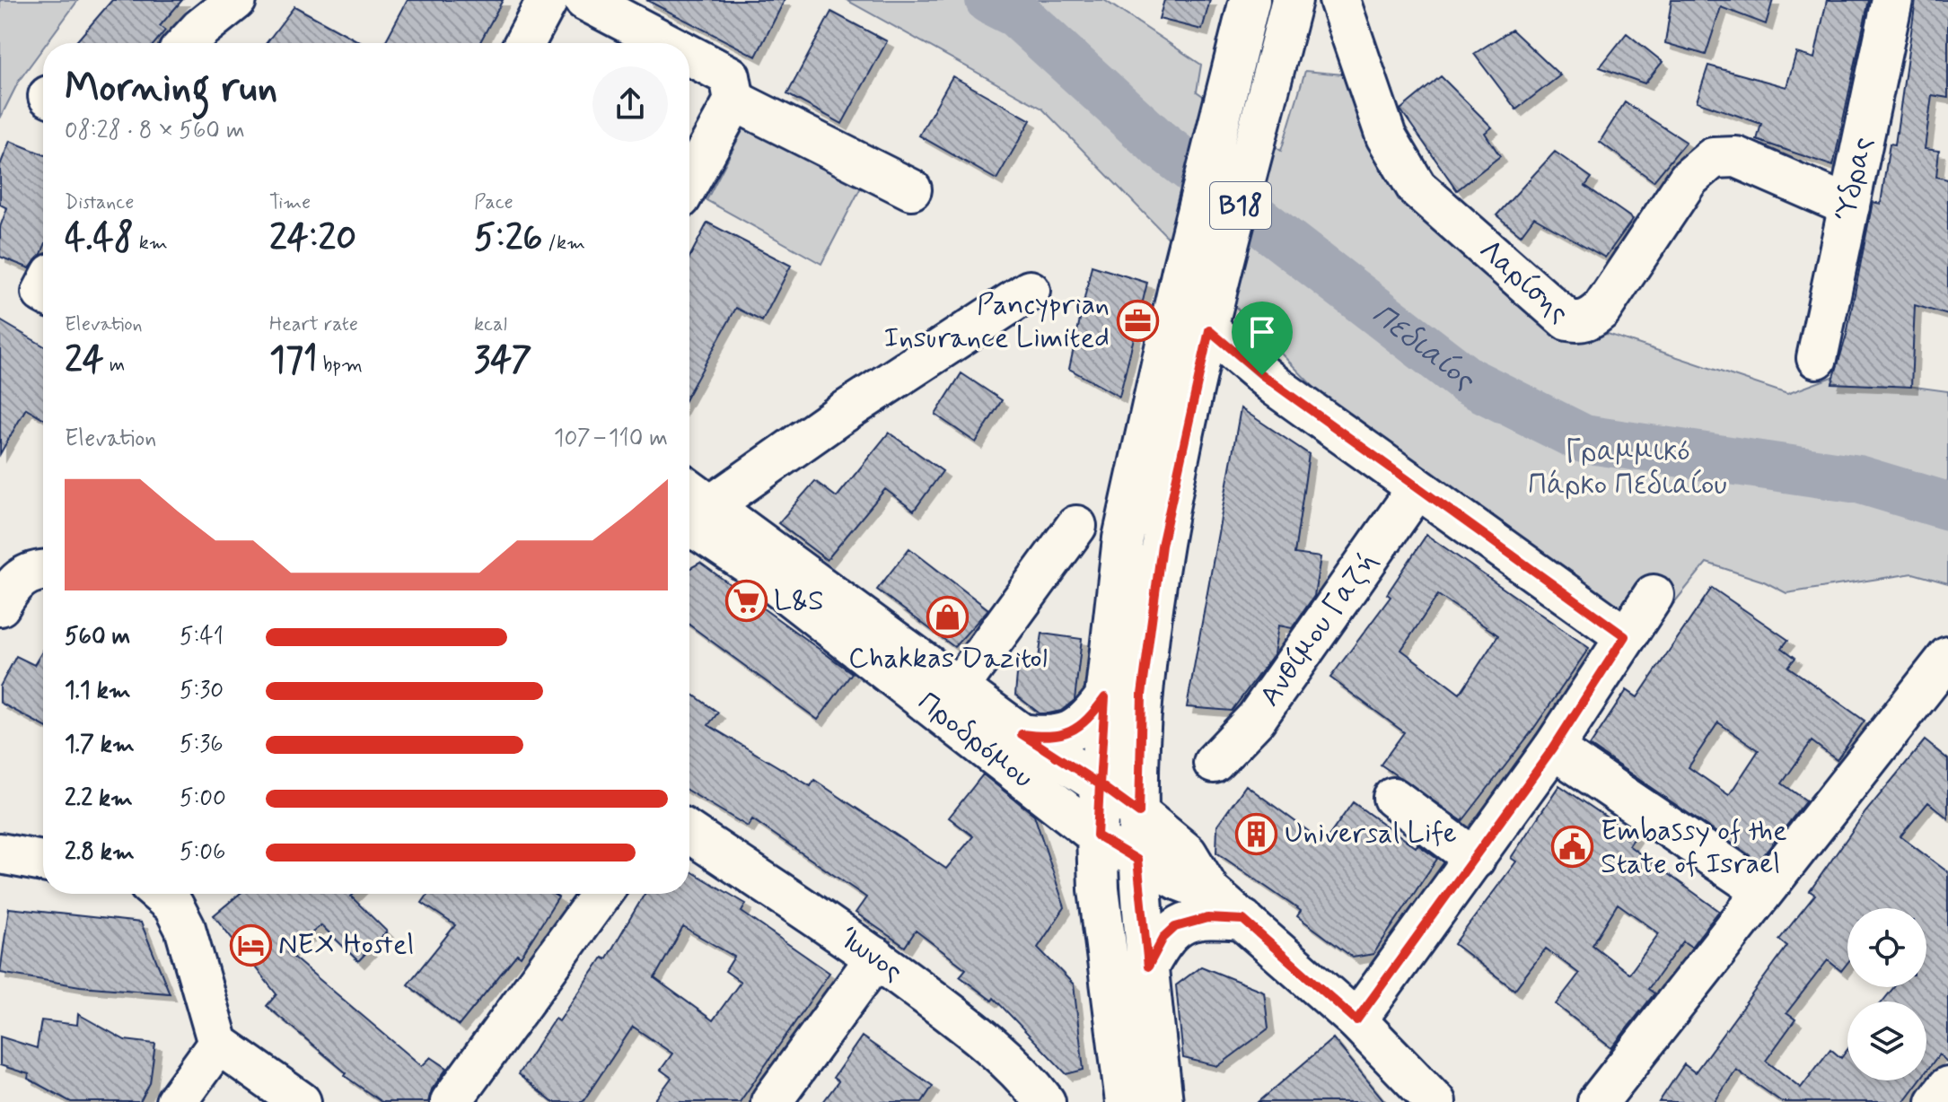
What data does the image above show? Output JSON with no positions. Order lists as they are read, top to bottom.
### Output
{
  "streets": {
    "street": [
      "Ύδρας",
      "B18",
      "Λαρίσης",
      "Ανθίμου Γαζή",
      "Προδρόμου",
      "Ίωνος"
    ]
  },
  "crossings": [
    ["Ύδρας", "Λαρίσης"],
    ["B18", "Προδρόμου"]
  ],
  "water": ["Πεδιαίος"],
  "parks": ["Γραμμικό Πάρκο Πεδιαίου"],
  "places": {
    "office": ["Pancyprian Insurance Limited"],
    "supermarket": ["L&S"],
    "shop": ["Chakkas Dazitol"],
    "building": ["Universal Life"],
    "public building": ["Embassy of the State of Israel"],
    "hotel": ["NEX Hostel"]
  },
  "page": {
    "heading": ["Morning run", "08:28 · 8 × 560 m"],
    "stats": [
      ["Distance", "4.48 km"],
      ["Time", "24:20"],
      ["Pace", "5:26 /km"],
      ["Elevation", "24 m"],
      ["Heart rate", "171 bpm"],
      ["kcal", "347"]
    ],
    "chart": ["Elevation", "107–110 m"],
    "list": [
      {
        "name": "560 m",
        "note": "5:41"
      },
      {
        "name": "1.1 km",
        "note": "5:30"
      },
      {
        "name": "1.7 km",
        "note": "5:36"
      },
      {
        "name": "2.2 km",
        "note": "5:00"
      },
      {
        "name": "2.8 km",
        "note": "5:06"
      }
    ]
  }
}
